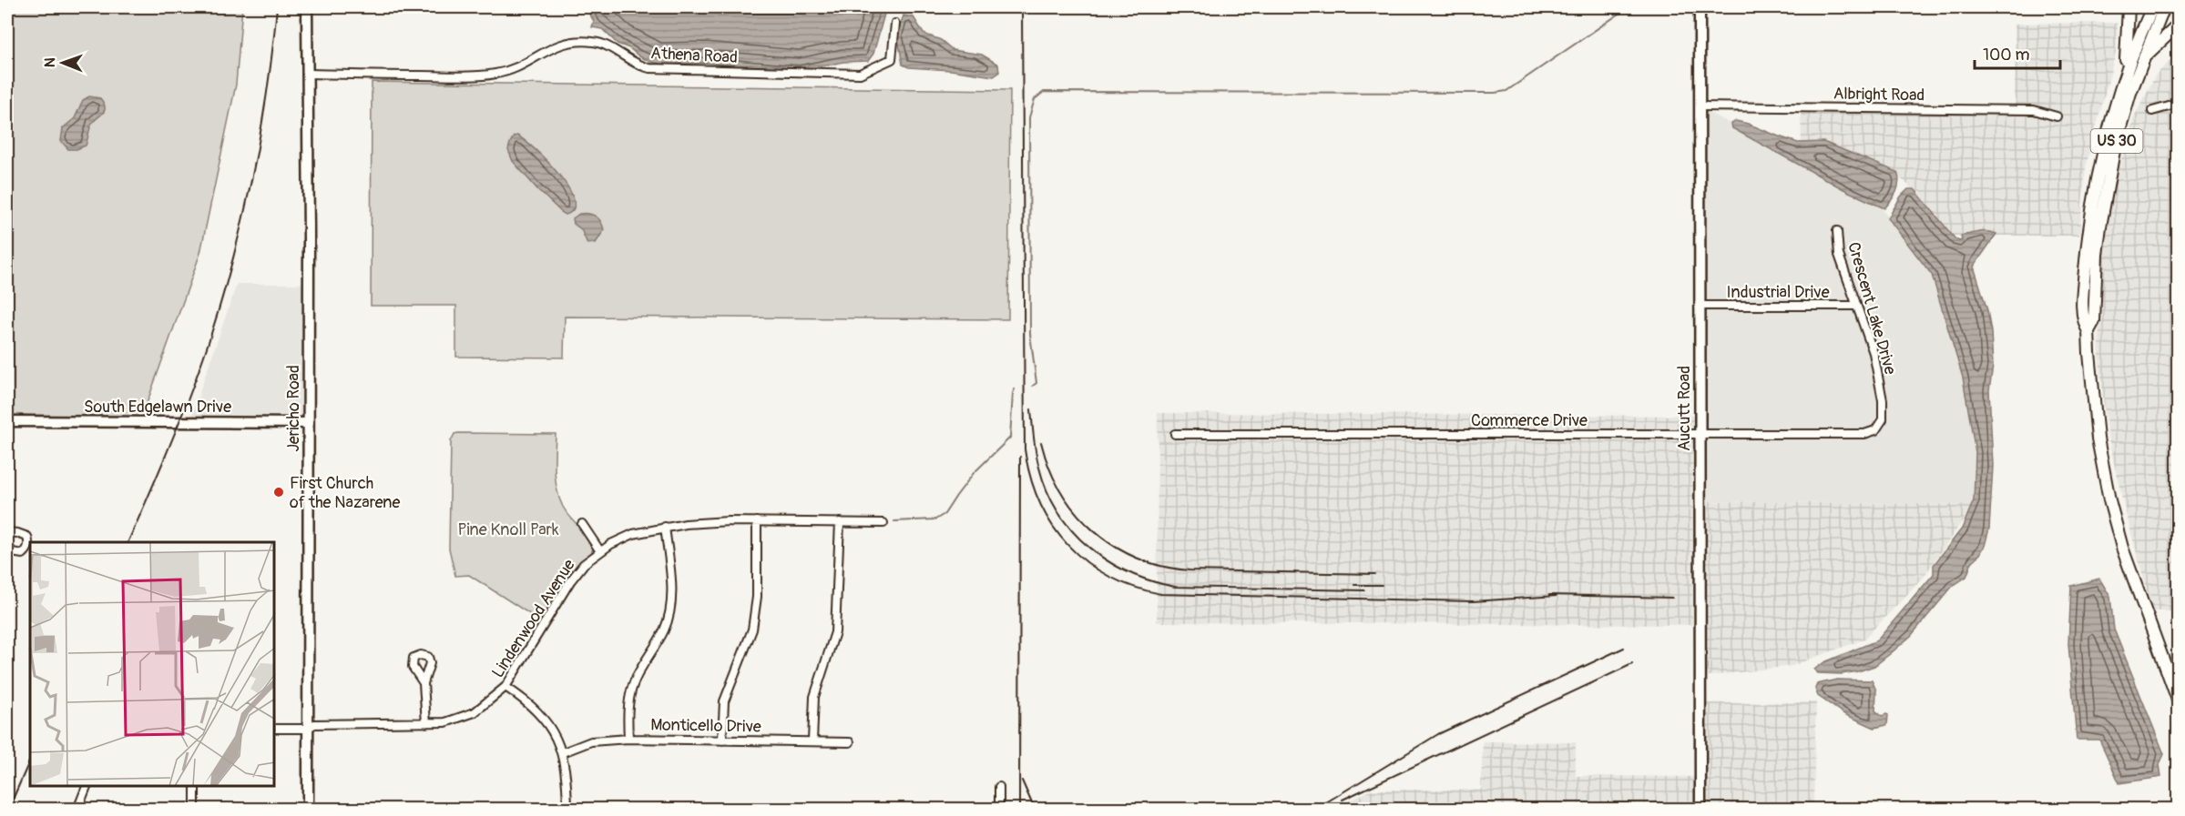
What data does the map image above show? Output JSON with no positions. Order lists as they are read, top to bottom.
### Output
{
  "streets": {
    "main road": ["US 30"],
    "street": [
      "Athena Road",
      "Albright Road",
      "Industrial Drive",
      "Crescent Lake Drive",
      "South Edgelawn Drive",
      "Jericho Road",
      "Aucutt Road",
      "Commerce Drive",
      "Lindenwood Avenue",
      "Monticello Drive"
    ]
  },
  "crossings": [
    ["Athena Road", "Jericho Road"],
    ["Albright Road", "Aucutt Road"],
    ["Industrial Drive", "Crescent Lake Drive"],
    ["Industrial Drive", "Aucutt Road"],
    ["Crescent Lake Drive", "Commerce Drive"],
    ["South Edgelawn Drive", "Jericho Road"],
    ["Jericho Road", "Lindenwood Avenue"],
    ["Aucutt Road", "Commerce Drive"]
  ],
  "parks": ["Pine Knoll Park"],
  "places": ["First Church of the Nazarene"],
  "scale_bar": "100 m",
  "north": "left"
}
